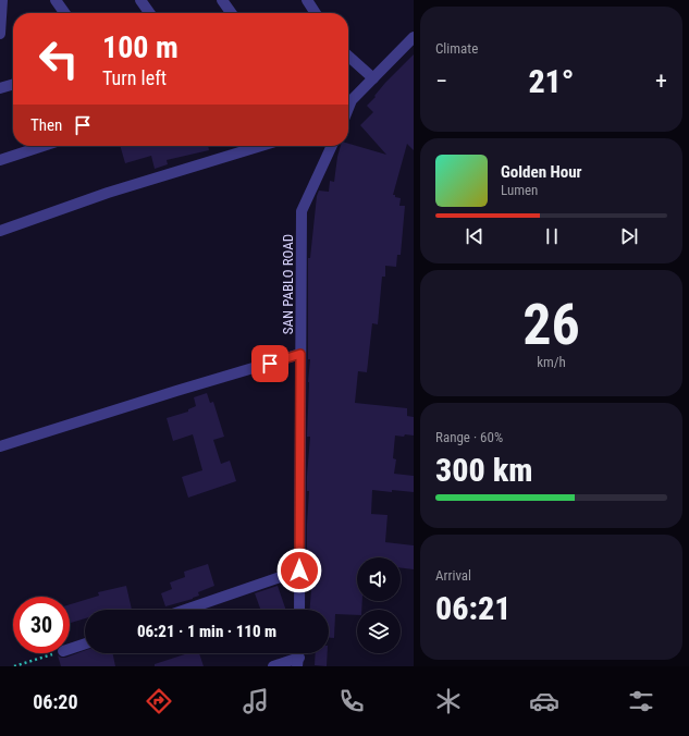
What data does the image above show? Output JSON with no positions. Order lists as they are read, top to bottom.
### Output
{
  "streets": {
    "street": ["SAN PABLO ROAD"]
  },
  "page": {
    "tile": [
      "Climate",
      ["26", "km/h"],
      ["Range · 60%", "300 km"],
      ["Arrival", "06:21"]
    ],
    "turn": ["100 m", "Turn left"],
    "heat": ["−", "21°", "+"],
    "then": "Then",
    "song": ["Golden Hour", "Lumen"],
    "limit": "30",
    "trip": "06:21 · 1 min · 110 m",
    "tabs": "06:20"
  }
}
